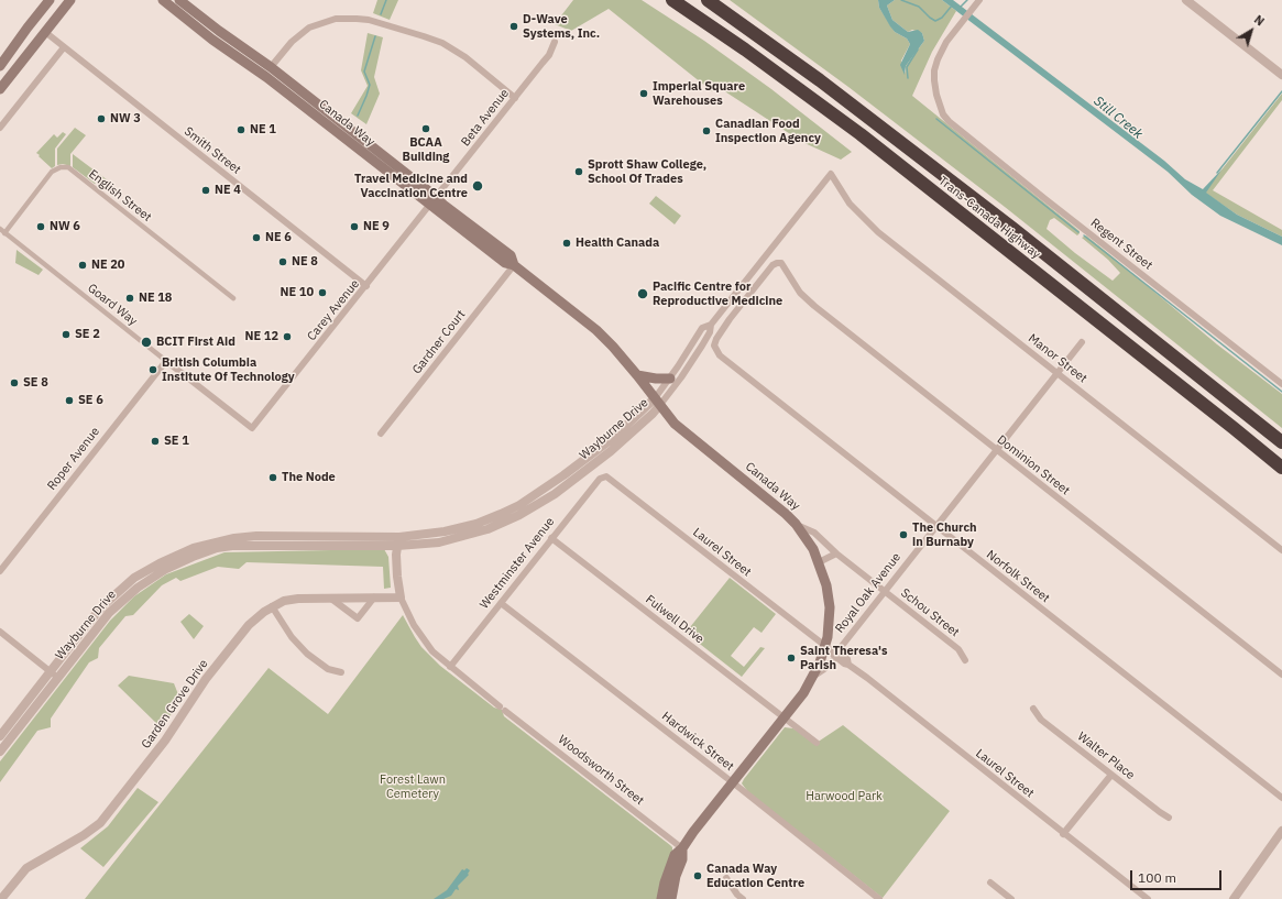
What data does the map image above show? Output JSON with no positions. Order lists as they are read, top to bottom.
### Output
{
  "streets": {
    "highway": ["Trans-Canada Highway"],
    "main road": ["Canada Way"],
    "street": [
      "Beta Avenue",
      "Smith Street",
      "English Street",
      "Regent Street",
      "Goard Way",
      "Carey Avenue",
      "Gardner Court",
      "Manor Street",
      "Wayburne Drive",
      "Roper Avenue",
      "Dominion Street",
      "Laurel Street",
      "Westminster Avenue",
      "Norfolk Street",
      "Royal Oak Avenue",
      "Schou Street",
      "Fulwell Drive",
      "Garden Grove Drive",
      "Hardwick Street",
      "Walter Place",
      "Woodsworth Street"
    ]
  },
  "crossings": [
    ["Beta Avenue", "Canada Way"],
    ["Beta Avenue", "Carey Avenue"],
    ["Canada Way", "Carey Avenue"],
    ["Canada Way", "Gardner Court"],
    ["Canada Way", "Wayburne Drive"],
    ["Canada Way", "Laurel Street"],
    ["Canada Way", "Royal Oak Avenue"],
    ["Canada Way", "Schou Street"],
    ["Canada Way", "Fulwell Drive"],
    ["Canada Way", "Hardwick Street"],
    ["Canada Way", "Woodsworth Street"],
    ["Smith Street", "Carey Avenue"],
    ["English Street", "Goard Way"],
    ["Goard Way", "Carey Avenue"],
    ["Goard Way", "Roper Avenue"],
    ["Manor Street", "Wayburne Drive"],
    ["Manor Street", "Royal Oak Avenue"],
    ["Wayburne Drive", "Woodsworth Street"],
    ["Dominion Street", "Norfolk Street"],
    ["Dominion Street", "Royal Oak Avenue"],
    ["Laurel Street", "Westminster Avenue"],
    ["Laurel Street", "Royal Oak Avenue"],
    ["Westminster Avenue", "Fulwell Drive"],
    ["Westminster Avenue", "Hardwick Street"],
    ["Westminster Avenue", "Woodsworth Street"],
    ["Norfolk Street", "Royal Oak Avenue"],
    ["Royal Oak Avenue", "Schou Street"],
    ["Garden Grove Drive", "Woodsworth Street"]
  ],
  "water": ["Still Creek"],
  "parks": ["Forest Lawn Cemetery", "Harwood Park"],
  "places": [
    "D-Wave Systems, Inc.",
    "Imperial Square Warehouses",
    "NW 3",
    "BCAA Building",
    "NE 1",
    "Canadian Food Inspection Agency",
    "Sprott Shaw College, School Of Trades",
    "Travel Medicine and Vaccination Centre",
    "NE 4",
    "NW 6",
    "NE 9",
    "NE 6",
    "Health Canada",
    "NE 8",
    "NE 20",
    "NE 10",
    "Pacific Centre for Reproductive Medicine",
    "NE 18",
    "SE 2",
    "NE 12",
    "BCIT First Aid",
    "British Columbia Institute Of Technology",
    "SE 8",
    "SE 6",
    "SE 1",
    "The Node",
    "The Church in Burnaby",
    "Saint Theresa's Parish",
    "Canada Way Education Centre"
  ],
  "scale_bar": "100 m",
  "north": "top right"
}
